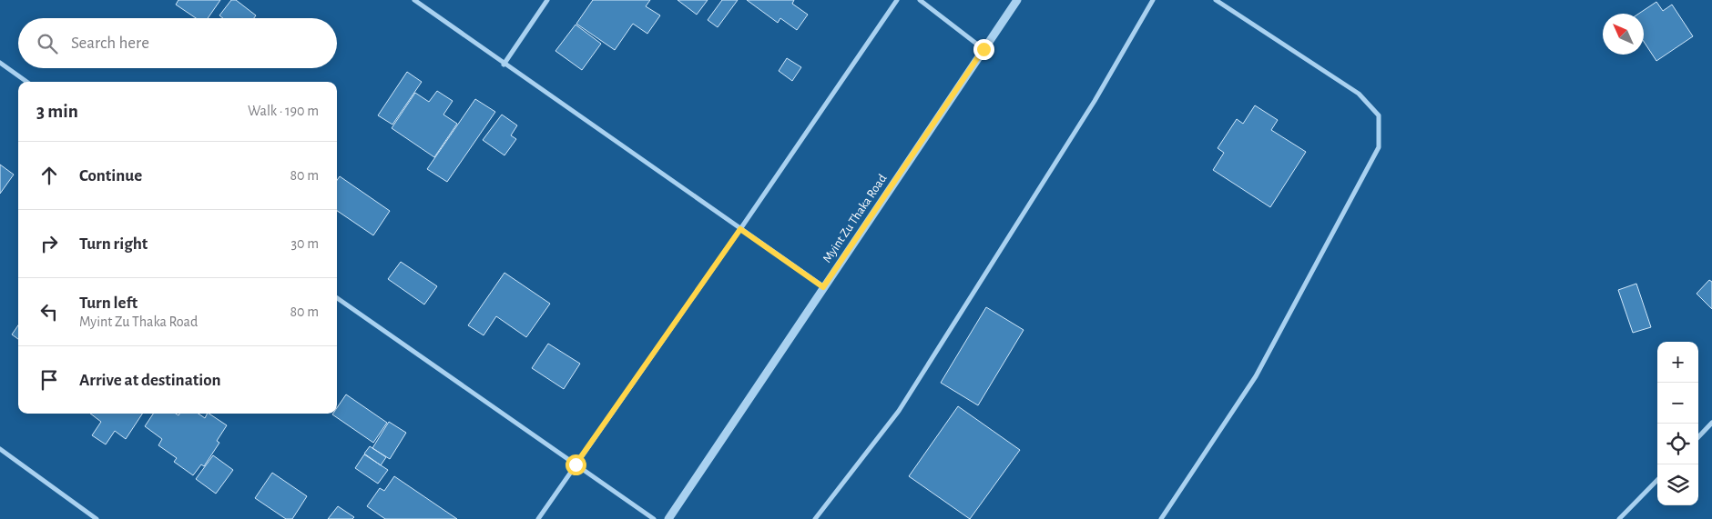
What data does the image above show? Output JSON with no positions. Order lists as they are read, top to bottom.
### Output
{
  "streets": {
    "street": ["Myint Zu Thaka Road"]
  },
  "north": "top left",
  "page": {
    "search": "Search here",
    "heading": ["3 min", "Walk · 190 m"],
    "list": [
      ["Continue", "80 m"],
      ["Turn right", "30 m"],
      ["Turn left", "Myint Zu Thaka Road", "80 m"],
      "Arrive at destination"
    ],
    "map_buttons": ["+", "−"]
  }
}
